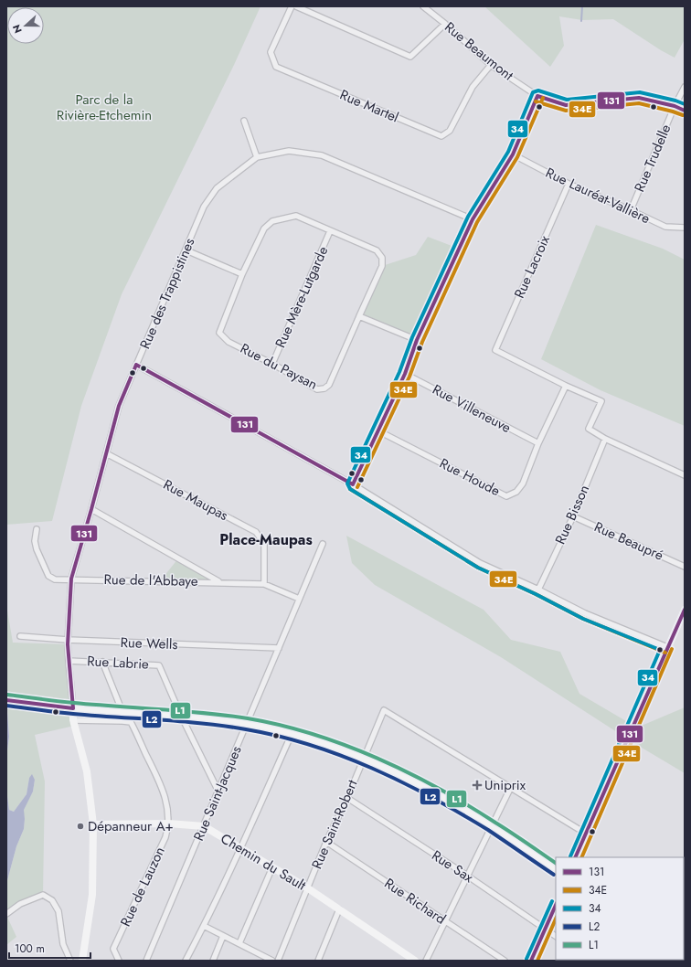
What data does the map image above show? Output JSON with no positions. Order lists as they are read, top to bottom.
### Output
{
  "streets": {
    "street": [
      "Rue Beaumont",
      "Rue Martel",
      "Rue Trudelle",
      "Rue Lauréat-Vallière",
      "Rue Lacroix",
      "Rue des Trappistines",
      "Rue Mère-Lutgarde",
      "Rue du Paysan",
      "Rue Villeneuve",
      "Rue Houde",
      "Rue Maupas",
      "Rue Bisson",
      "Rue Beaupré",
      "Rue de l'Abbaye",
      "Rue Wells",
      "Rue Labrie",
      "Rue Saint-Jacques",
      "Rue Saint-Robert",
      "Chemin du Sault",
      "Rue Sax",
      "Rue de Lauzon",
      "Rue Richard"
    ]
  },
  "crossings": [
    ["Rue Beaumont", "Rue Martel"],
    ["Rue Beaumont", "Rue Trudelle"],
    ["Rue Trudelle", "Rue Lauréat-Vallière"],
    ["Rue Lauréat-Vallière", "Rue Lacroix"],
    ["Rue Lacroix", "Rue Houde"],
    ["Rue des Trappistines", "Rue Maupas"],
    ["Rue des Trappistines", "Rue de l'Abbaye"],
    ["Rue des Trappistines", "Rue Wells"],
    ["Rue des Trappistines", "Rue Labrie"],
    ["Rue Mère-Lutgarde", "Rue du Paysan"],
    ["Rue Villeneuve", "Rue Houde"],
    ["Rue Maupas", "Rue de l'Abbaye"],
    ["Rue Bisson", "Rue Beaupré"],
    ["Rue de l'Abbaye", "Rue Saint-Jacques"],
    ["Rue Wells", "Rue Saint-Jacques"],
    ["Rue Labrie", "Rue Saint-Jacques"],
    ["Rue Saint-Jacques", "Chemin du Sault"],
    ["Rue Saint-Robert", "Chemin du Sault"],
    ["Rue Saint-Robert", "Rue Sax"],
    ["Rue Saint-Robert", "Rue Richard"],
    ["Chemin du Sault", "Rue de Lauzon"]
  ],
  "districts": ["Place-Maupas"],
  "parks": ["Parc de la Rivière-Etchemin"],
  "places": {
    "health": ["Uniprix"],
    "other": ["Dépanneur A+"]
  },
  "lines": [
    "transit line 34",
    "transit line 131",
    "transit line 34E",
    "transit line L1",
    "transit line L2"
  ],
  "legend": [
    "131",
    "34E",
    "34",
    "L2",
    "L1"
  ],
  "scale_bar": "100 m",
  "north": "left"
}
